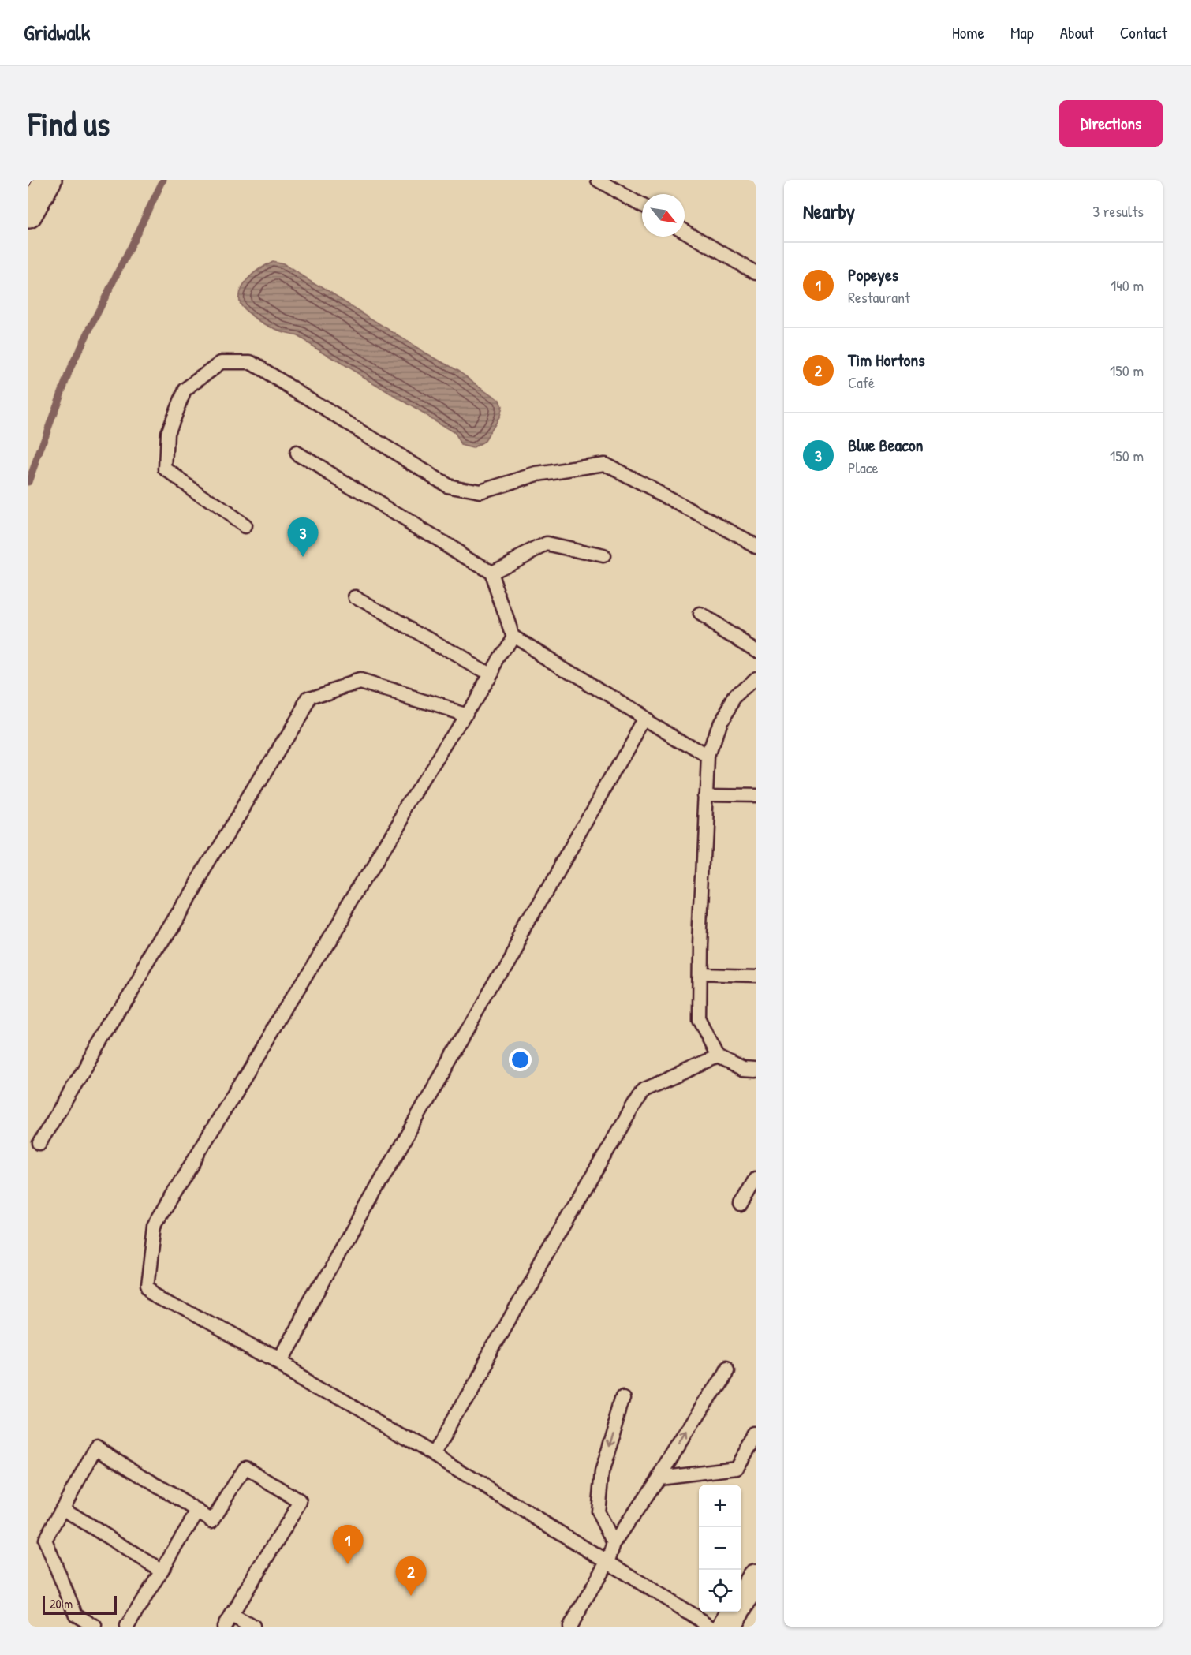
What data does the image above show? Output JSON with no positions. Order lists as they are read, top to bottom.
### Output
{
  "scale_bar": "20 m",
  "north": "bottom right",
  "page": {
    "header": "Gridwalk",
    "nav": [
      "Home",
      "Map",
      "About",
      "Contact"
    ],
    "buttons": "Directions",
    "title": "Find us",
    "heading": ["Nearby", "3 results"],
    "list": [
      {
        "mark": "1",
        "name": "Popeyes",
        "note": "Restaurant",
        "value": "140 m"
      },
      {
        "mark": "2",
        "name": "Tim Hortons",
        "note": "Café",
        "value": "150 m"
      },
      {
        "mark": "3",
        "name": "Blue Beacon",
        "note": "Place",
        "value": "150 m"
      }
    ],
    "pins": ["3", "1", "2"],
    "map_buttons": ["+", "−"],
    "scale": "20 m"
  }
}
